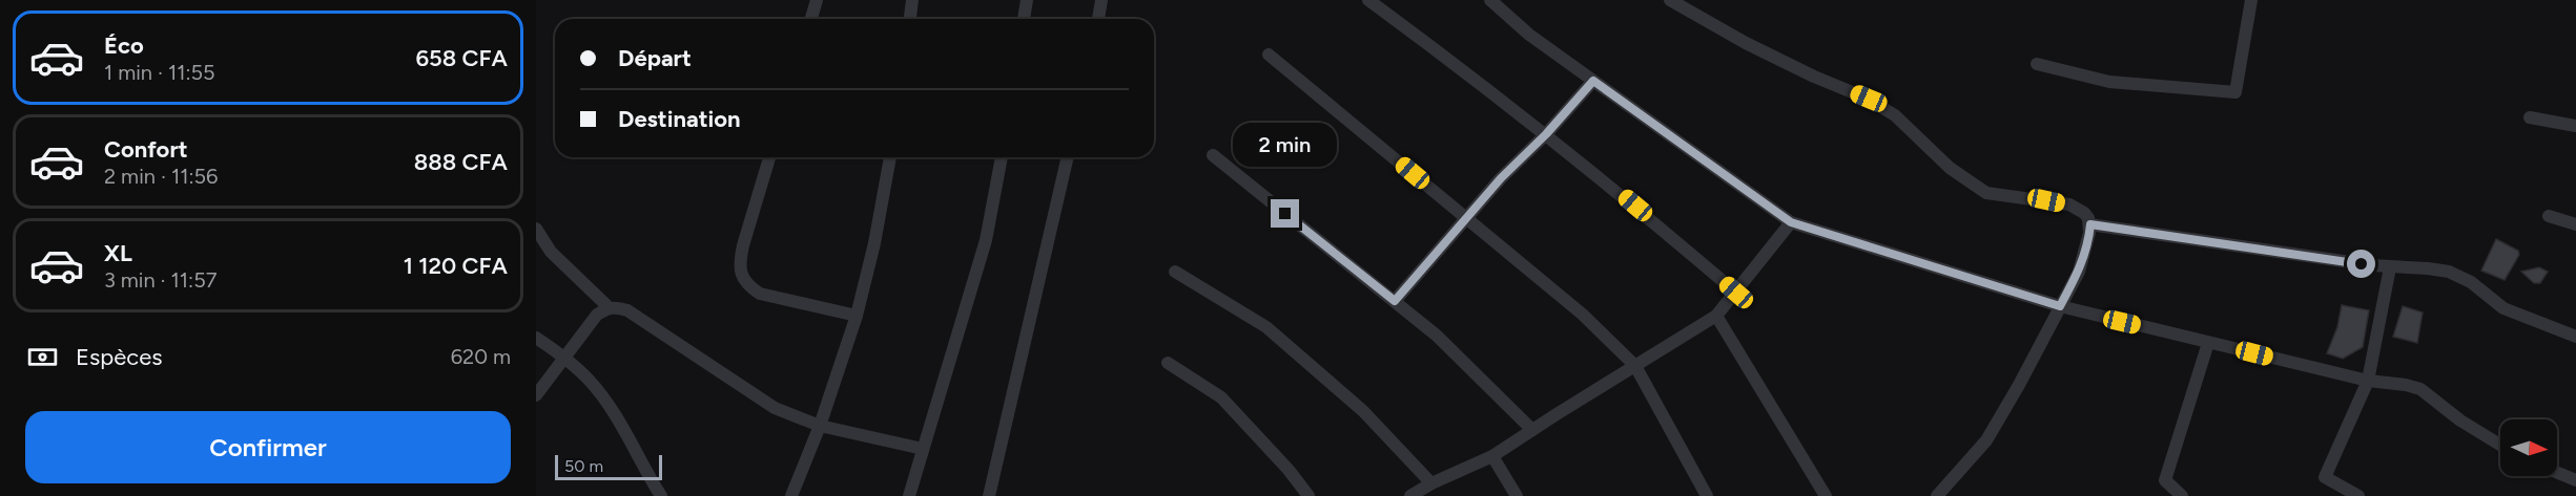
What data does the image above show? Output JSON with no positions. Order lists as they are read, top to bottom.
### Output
{
  "scale_bar": "50 m",
  "north": "right",
  "page": {
    "list": [
      {
        "name": "Éco",
        "note": "1 min · 11:55",
        "value": "658 CFA"
      },
      {
        "name": "Confort",
        "note": "2 min · 11:56",
        "value": "888 CFA"
      },
      {
        "name": "XL",
        "note": "3 min · 11:57",
        "value": "1 120 CFA"
      }
    ],
    "banner": ["Départ", "Destination"],
    "bubble": "2 min",
    "pay": ["Espèces", "620 m"],
    "buttons": "Confirmer",
    "scale": "50 m"
  }
}
